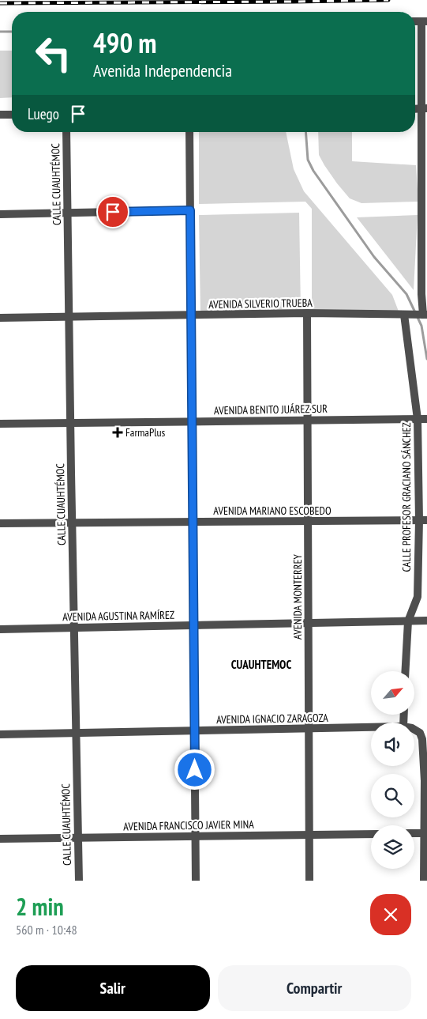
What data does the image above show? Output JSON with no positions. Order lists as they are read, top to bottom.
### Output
{
  "streets": {
    "street": [
      "CALLE CUAUHTÉMOC",
      "AVENIDA SILVERIO TRUEBA",
      "AVENIDA BENITO JUÁREZ SUR",
      "CALLE PROFESOR GRACIANO SÁNCHEZ",
      "AVENIDA MARIANO ESCOBEDO",
      "AVENIDA MONTERREY",
      "AVENIDA AGUSTINA RAMÍREZ",
      "AVENIDA IGNACIO ZARAGOZA",
      "AVENIDA FRANCISCO JAVIER MINA"
    ]
  },
  "crossings": [
    ["CALLE CUAUHTÉMOC", "AVENIDA SILVERIO TRUEBA"],
    ["CALLE CUAUHTÉMOC", "AVENIDA BENITO JUÁREZ SUR"],
    ["CALLE CUAUHTÉMOC", "AVENIDA MARIANO ESCOBEDO"],
    ["CALLE CUAUHTÉMOC", "AVENIDA AGUSTINA RAMÍREZ"],
    ["CALLE CUAUHTÉMOC", "AVENIDA IGNACIO ZARAGOZA"],
    ["CALLE CUAUHTÉMOC", "AVENIDA FRANCISCO JAVIER MINA"],
    ["AVENIDA SILVERIO TRUEBA", "CALLE PROFESOR GRACIANO SÁNCHEZ"],
    ["AVENIDA SILVERIO TRUEBA", "AVENIDA MONTERREY"],
    ["AVENIDA BENITO JUÁREZ SUR", "CALLE PROFESOR GRACIANO SÁNCHEZ"],
    ["AVENIDA BENITO JUÁREZ SUR", "AVENIDA MONTERREY"],
    ["CALLE PROFESOR GRACIANO SÁNCHEZ", "AVENIDA MARIANO ESCOBEDO"],
    ["CALLE PROFESOR GRACIANO SÁNCHEZ", "AVENIDA AGUSTINA RAMÍREZ"],
    ["AVENIDA MARIANO ESCOBEDO", "AVENIDA MONTERREY"],
    ["AVENIDA MONTERREY", "AVENIDA AGUSTINA RAMÍREZ"],
    ["AVENIDA MONTERREY", "AVENIDA IGNACIO ZARAGOZA"],
    ["AVENIDA MONTERREY", "AVENIDA FRANCISCO JAVIER MINA"]
  ],
  "districts": ["CUAUHTEMOC"],
  "places": {
    "health": ["FarmaPlus"]
  },
  "north": "top right",
  "page": {
    "turn": ["490 m", "Avenida Independencia"],
    "then": "Luego",
    "heading": ["2 min", "560 m · 10:48"],
    "buttons": ["Salir", "Compartir"]
  }
}
